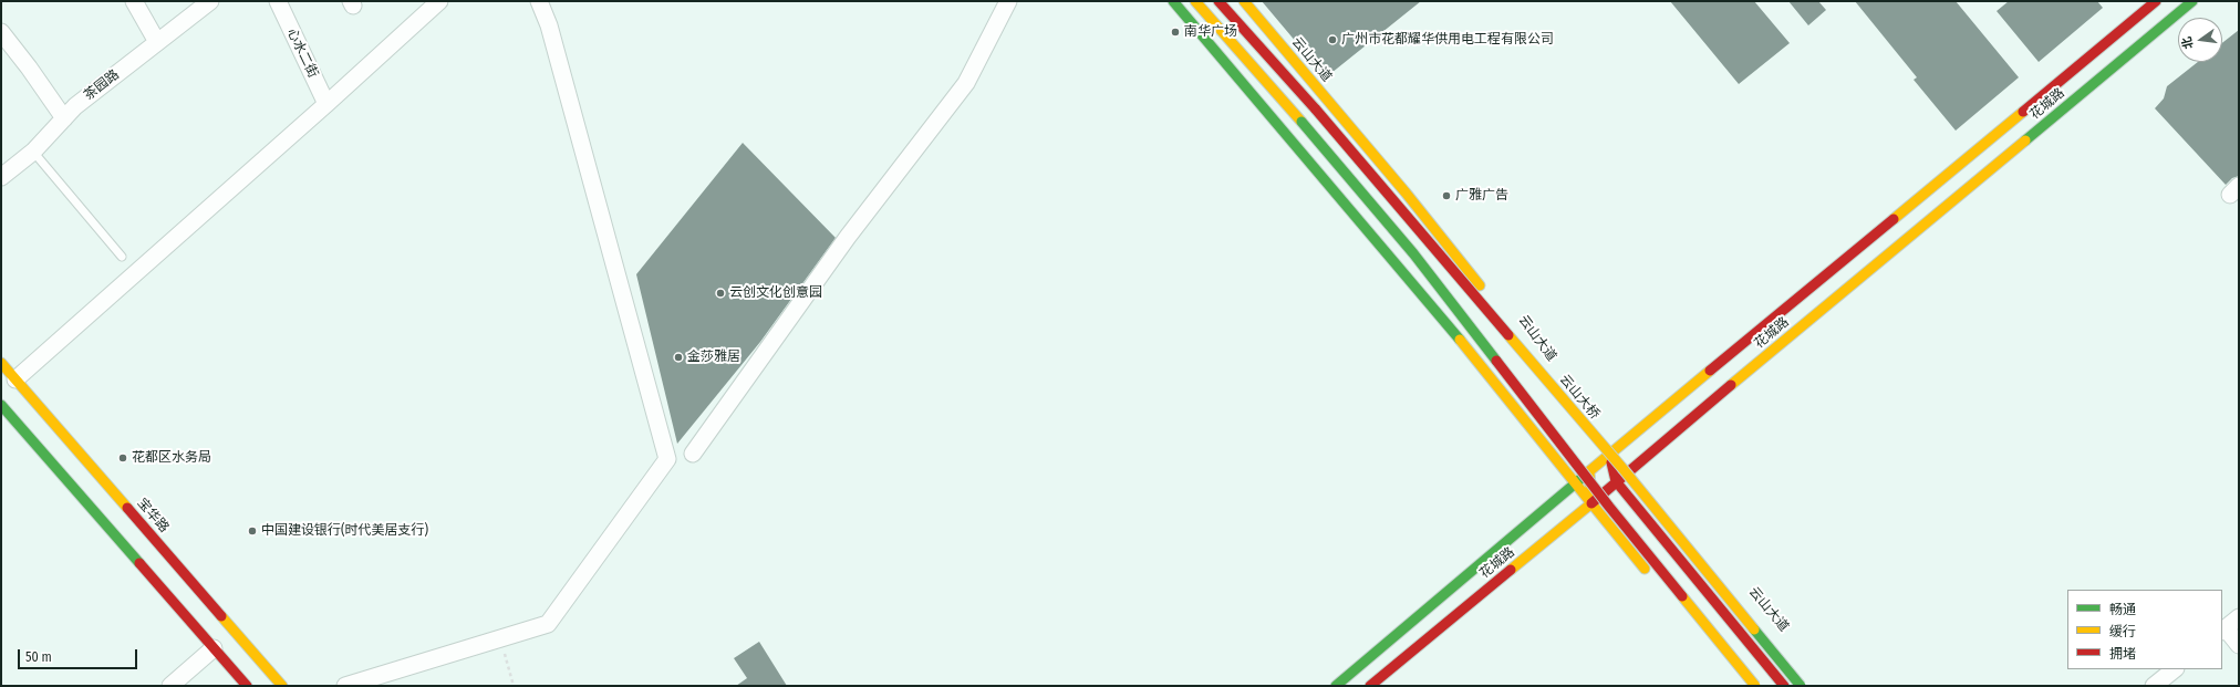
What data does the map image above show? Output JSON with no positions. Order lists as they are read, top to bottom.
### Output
{
  "streets": {
    "main road": [
      "云山大道",
      "花城路",
      "云山大桥",
      "宝华路"
    ],
    "street": ["心水二街", "茶园路"]
  },
  "crossings": [
    ["云山大道", "花城路"]
  ],
  "places": [
    "南华广场",
    "广州市花都耀华供用电工程有限公司",
    "广雅广告",
    "云创文化创意园",
    "金莎雅居",
    "花都区水务局",
    "中国建设银行(时代美居支行)"
  ],
  "legend": ["畅通", "缓行", "拥堵"],
  "scale_bar": "50 m",
  "north": "left"
}
